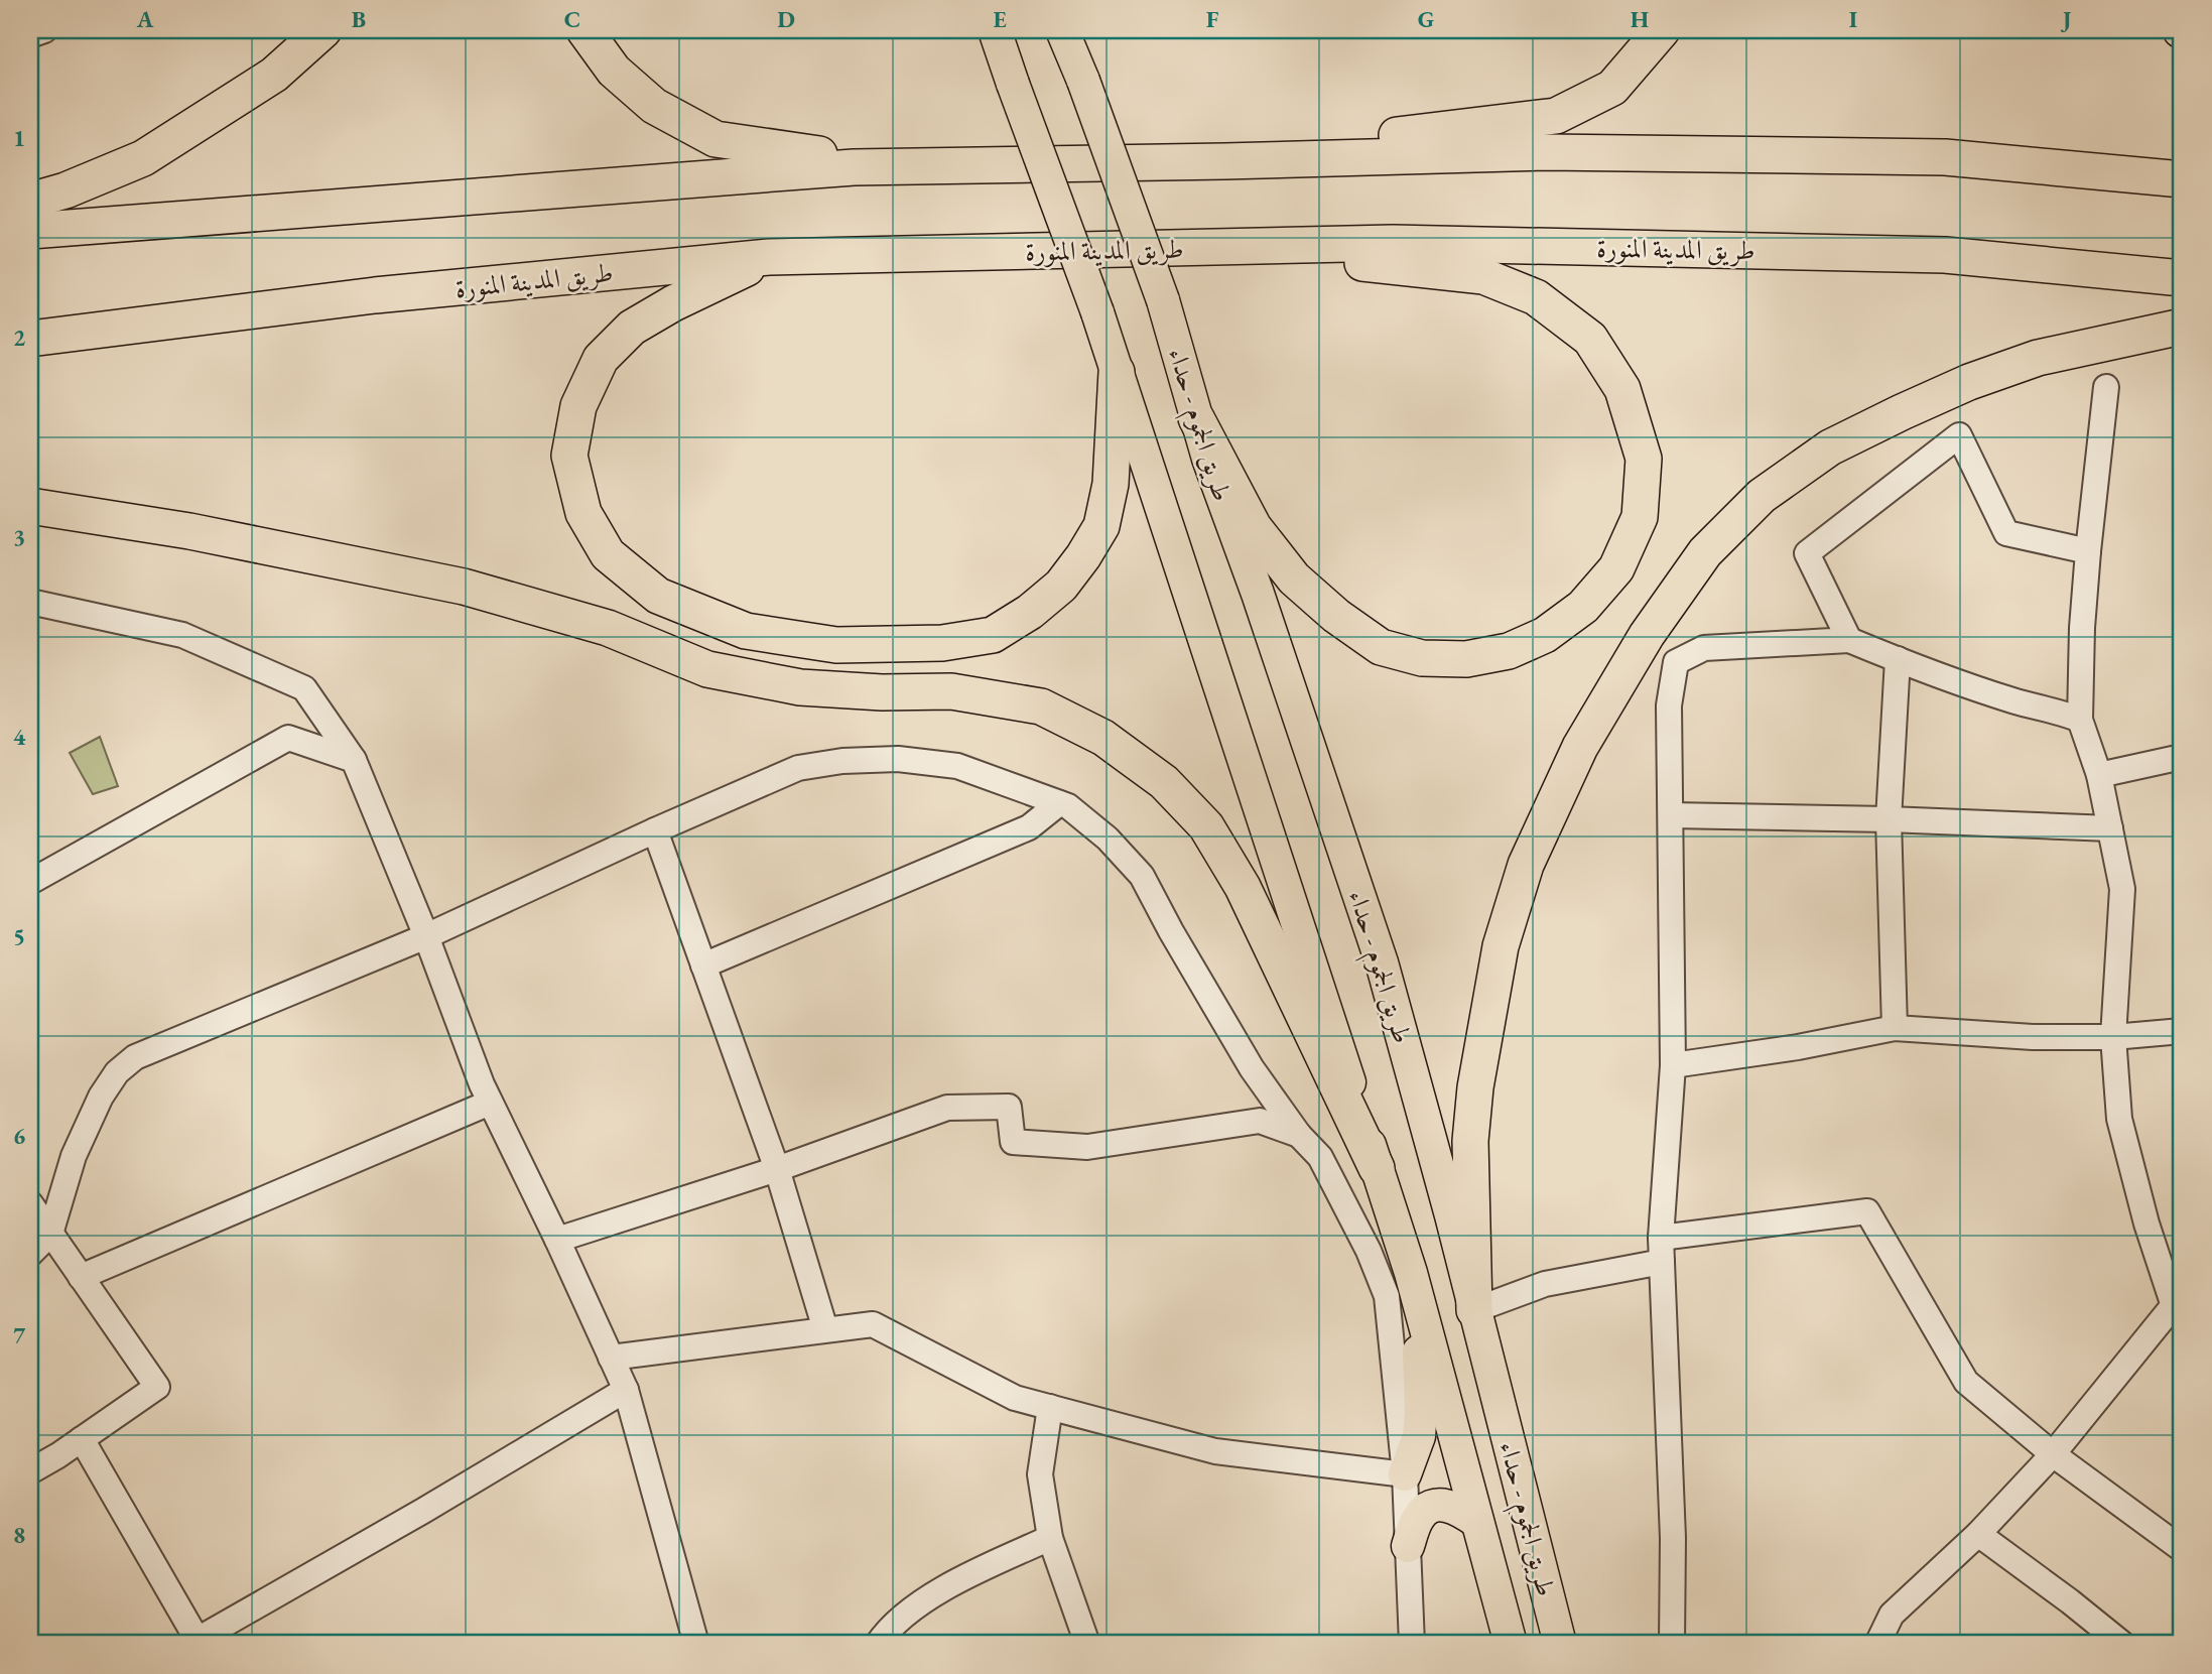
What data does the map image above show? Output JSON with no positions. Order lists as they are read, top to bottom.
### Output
{
  "streets": {
    "highway": ["طريق المدينة المنورة"],
    "main road": ["طريق الجموم - حداء"]
  },
  "grid": {
    "columns": [
      "A",
      "B",
      "C",
      "D",
      "E",
      "F",
      "G",
      "H",
      "I",
      "J"
    ],
    "rows": [
      "1",
      "2",
      "3",
      "4",
      "5",
      "6",
      "7",
      "8"
    ]
  }
}
